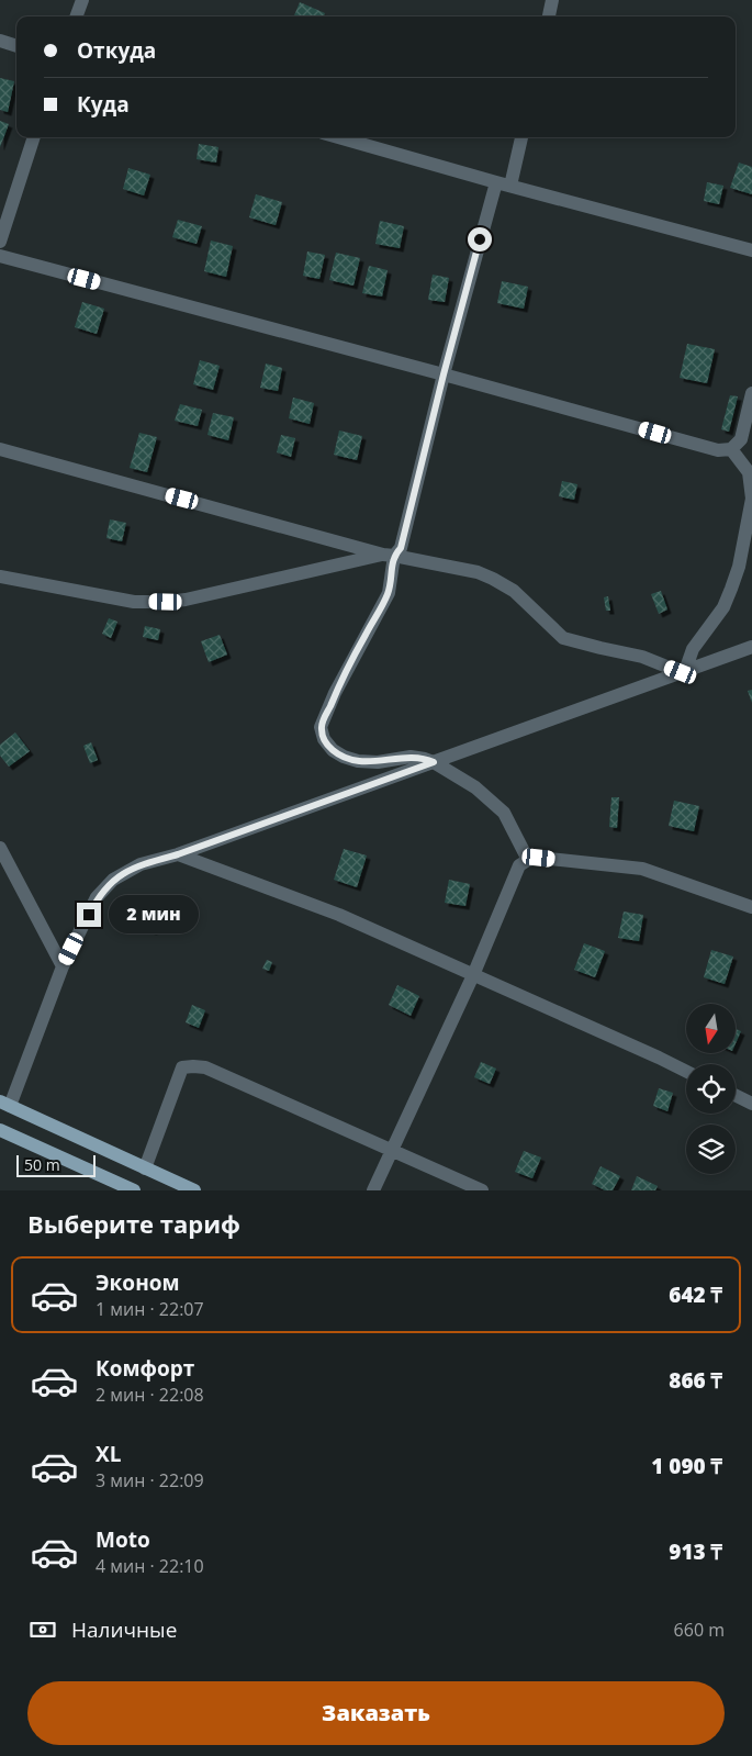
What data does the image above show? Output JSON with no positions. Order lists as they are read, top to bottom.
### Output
{
  "scale_bar": "50 m",
  "north": "bottom",
  "page": {
    "banner": ["Откуда", "Куда"],
    "bubble": "2 мин",
    "scale": "50 m",
    "heading": "Выберите тариф",
    "list": [
      {
        "name": "Эконом",
        "note": "1 мин · 22:07",
        "value": "642 ₸"
      },
      {
        "name": "Комфорт",
        "note": "2 мин · 22:08",
        "value": "866 ₸"
      },
      {
        "name": "XL",
        "note": "3 мин · 22:09",
        "value": "1 090 ₸"
      },
      {
        "name": "Moto",
        "note": "4 мин · 22:10",
        "value": "913 ₸"
      }
    ],
    "pay": ["Наличные", "660 m"],
    "buttons": "Заказать"
  }
}
